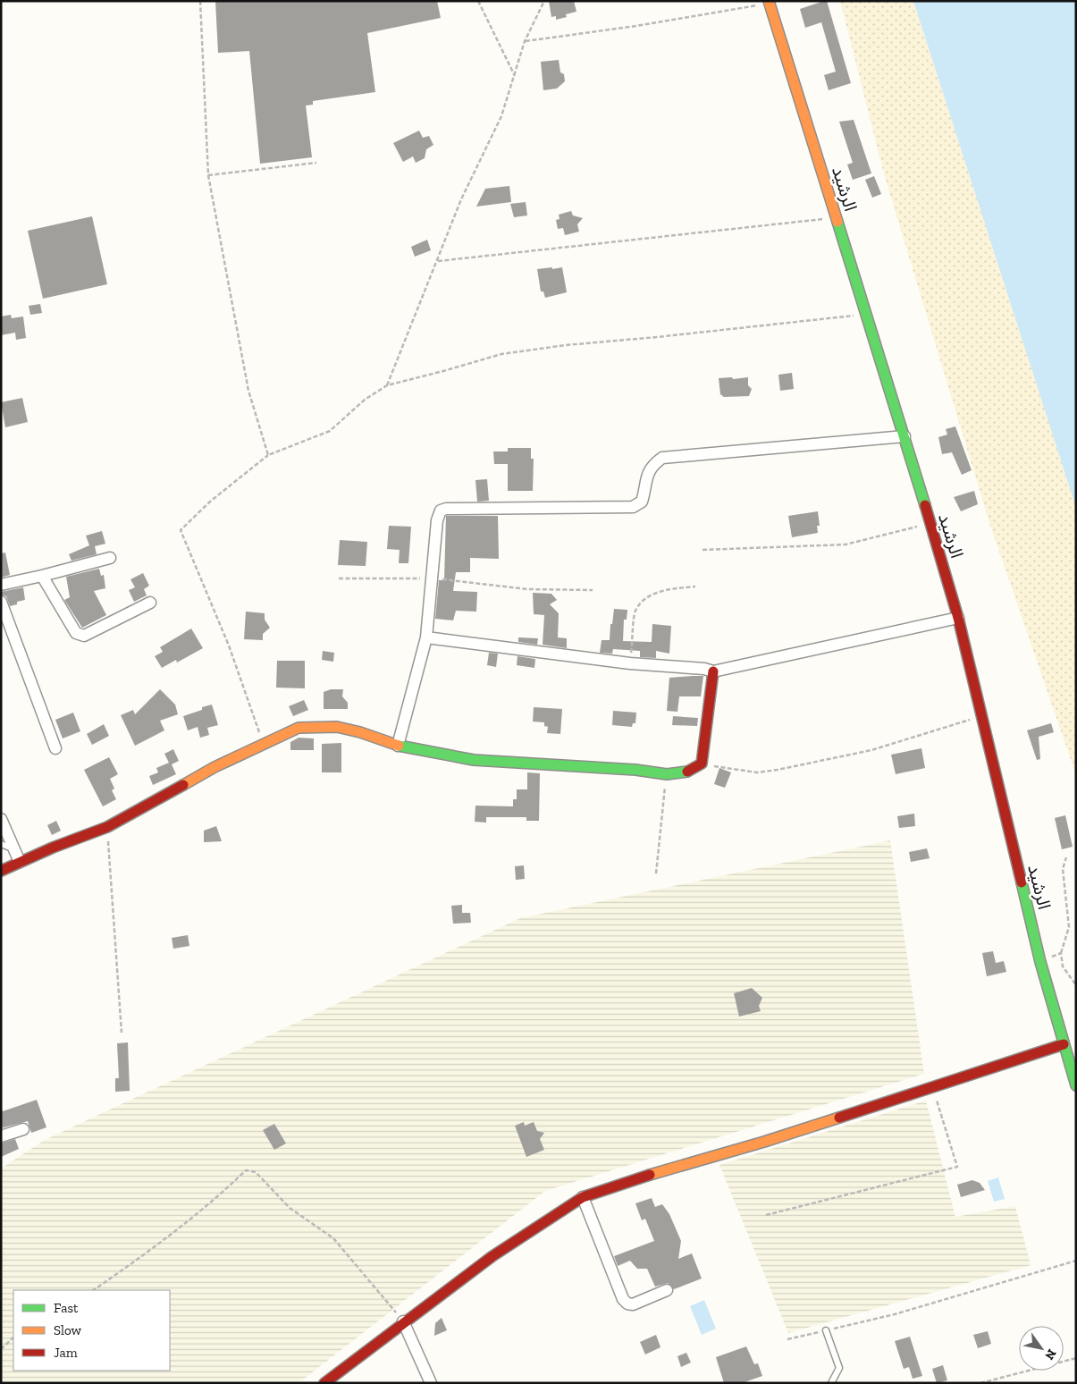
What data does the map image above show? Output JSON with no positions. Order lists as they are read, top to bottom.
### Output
{
  "streets": {
    "street": ["الرشيد"]
  },
  "legend": ["Fast", "Slow", "Jam"],
  "north": "bottom right"
}
